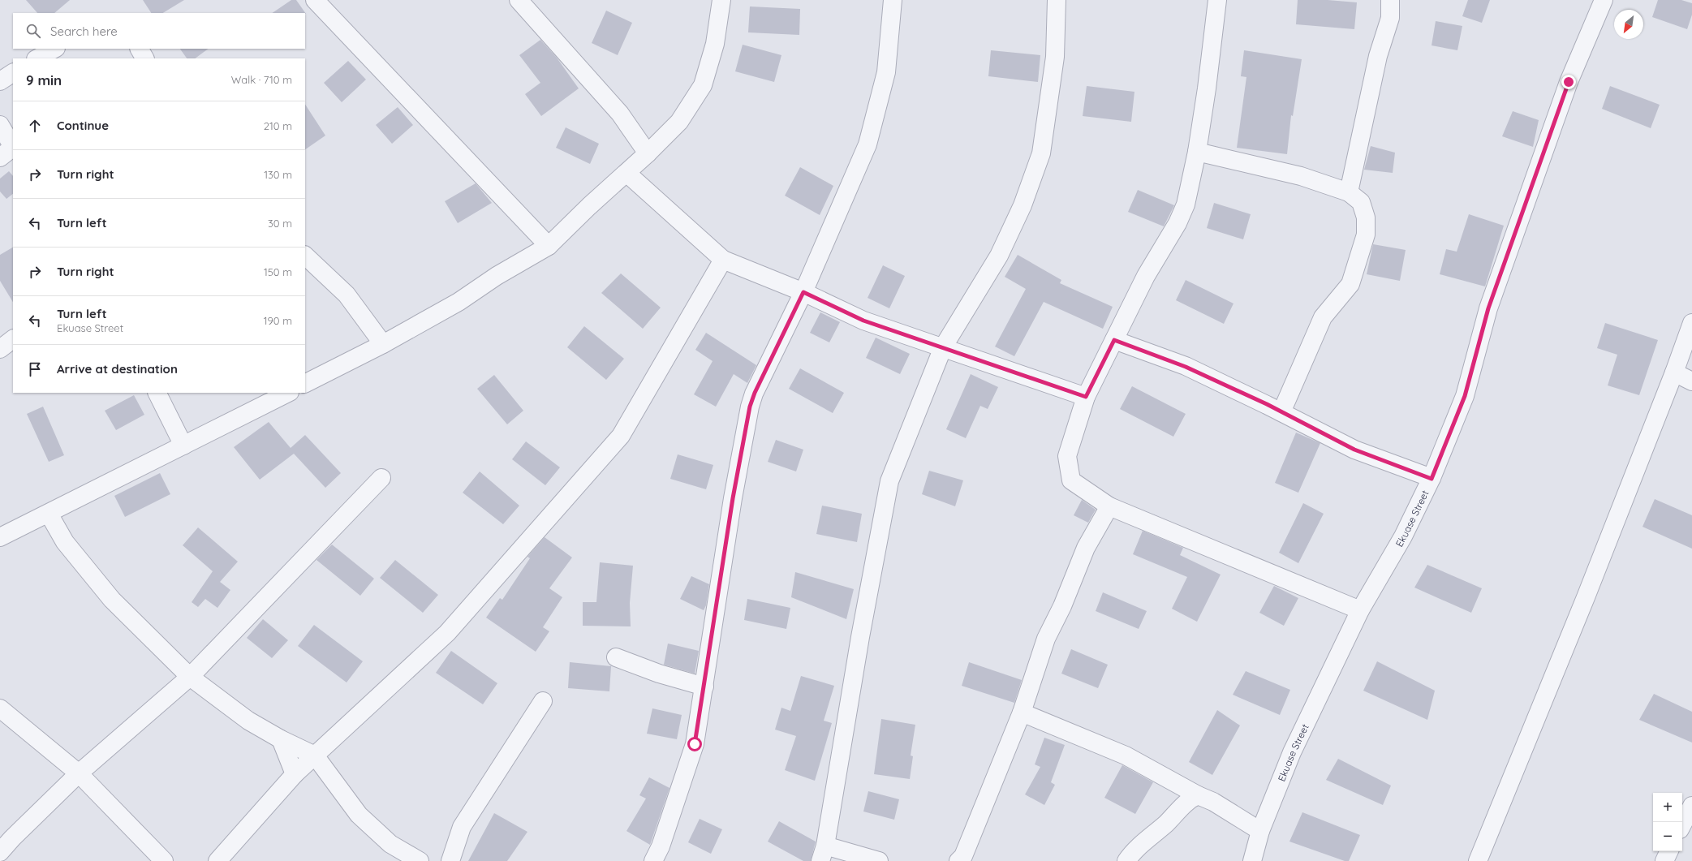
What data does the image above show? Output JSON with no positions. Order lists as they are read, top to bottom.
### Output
{
  "streets": {
    "street": ["Ekuase Street"]
  },
  "north": "bottom left",
  "page": {
    "search": "Search here",
    "heading": ["9 min", "Walk · 710 m"],
    "list": [
      ["Continue", "210 m"],
      ["Turn right", "130 m"],
      ["Turn left", "30 m"],
      ["Turn right", "150 m"],
      ["Turn left", "Ekuase Street", "190 m"],
      "Arrive at destination"
    ],
    "map_buttons": ["+", "−"]
  }
}
